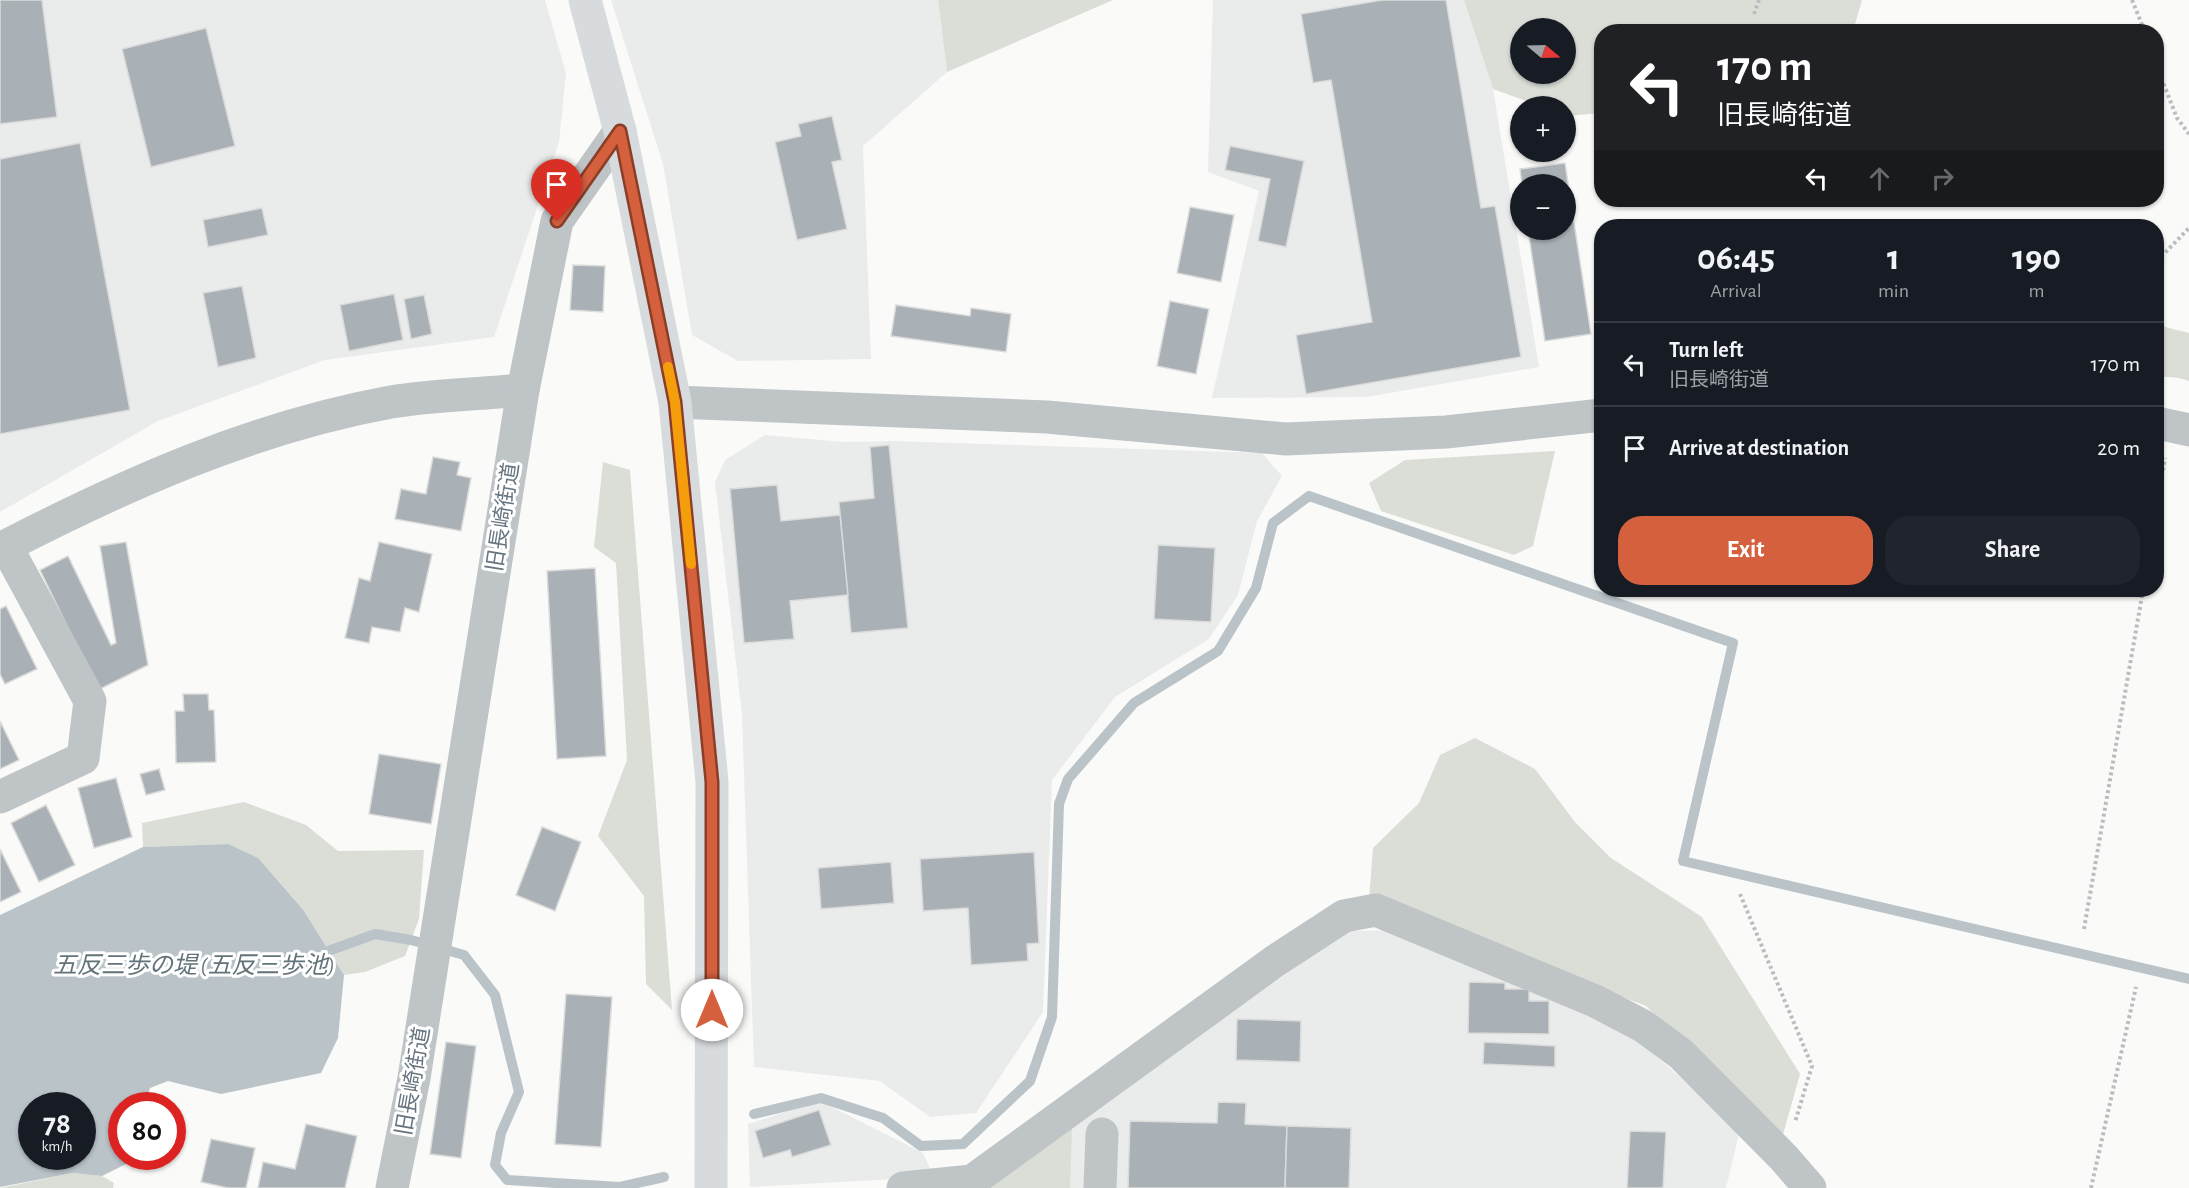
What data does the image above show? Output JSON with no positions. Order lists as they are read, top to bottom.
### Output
{
  "streets": {
    "street": ["旧長崎街道"]
  },
  "water": ["五反三歩の堤 (五反三歩池)"],
  "north": "right",
  "page": {
    "map_buttons": ["+", "−"],
    "turn": ["170 m", "旧長崎街道"],
    "eta": [
      "06:45",
      "Arrival",
      "1",
      "min",
      "190",
      "m"
    ],
    "list": [
      {
        "name": "Turn left",
        "note": "旧長崎街道",
        "value": "170 m"
      },
      {
        "name": "Arrive at destination",
        "value": "20 m"
      }
    ],
    "buttons": ["Exit", "Share"],
    "speed": "78 km/h",
    "limit": "80"
  }
}
